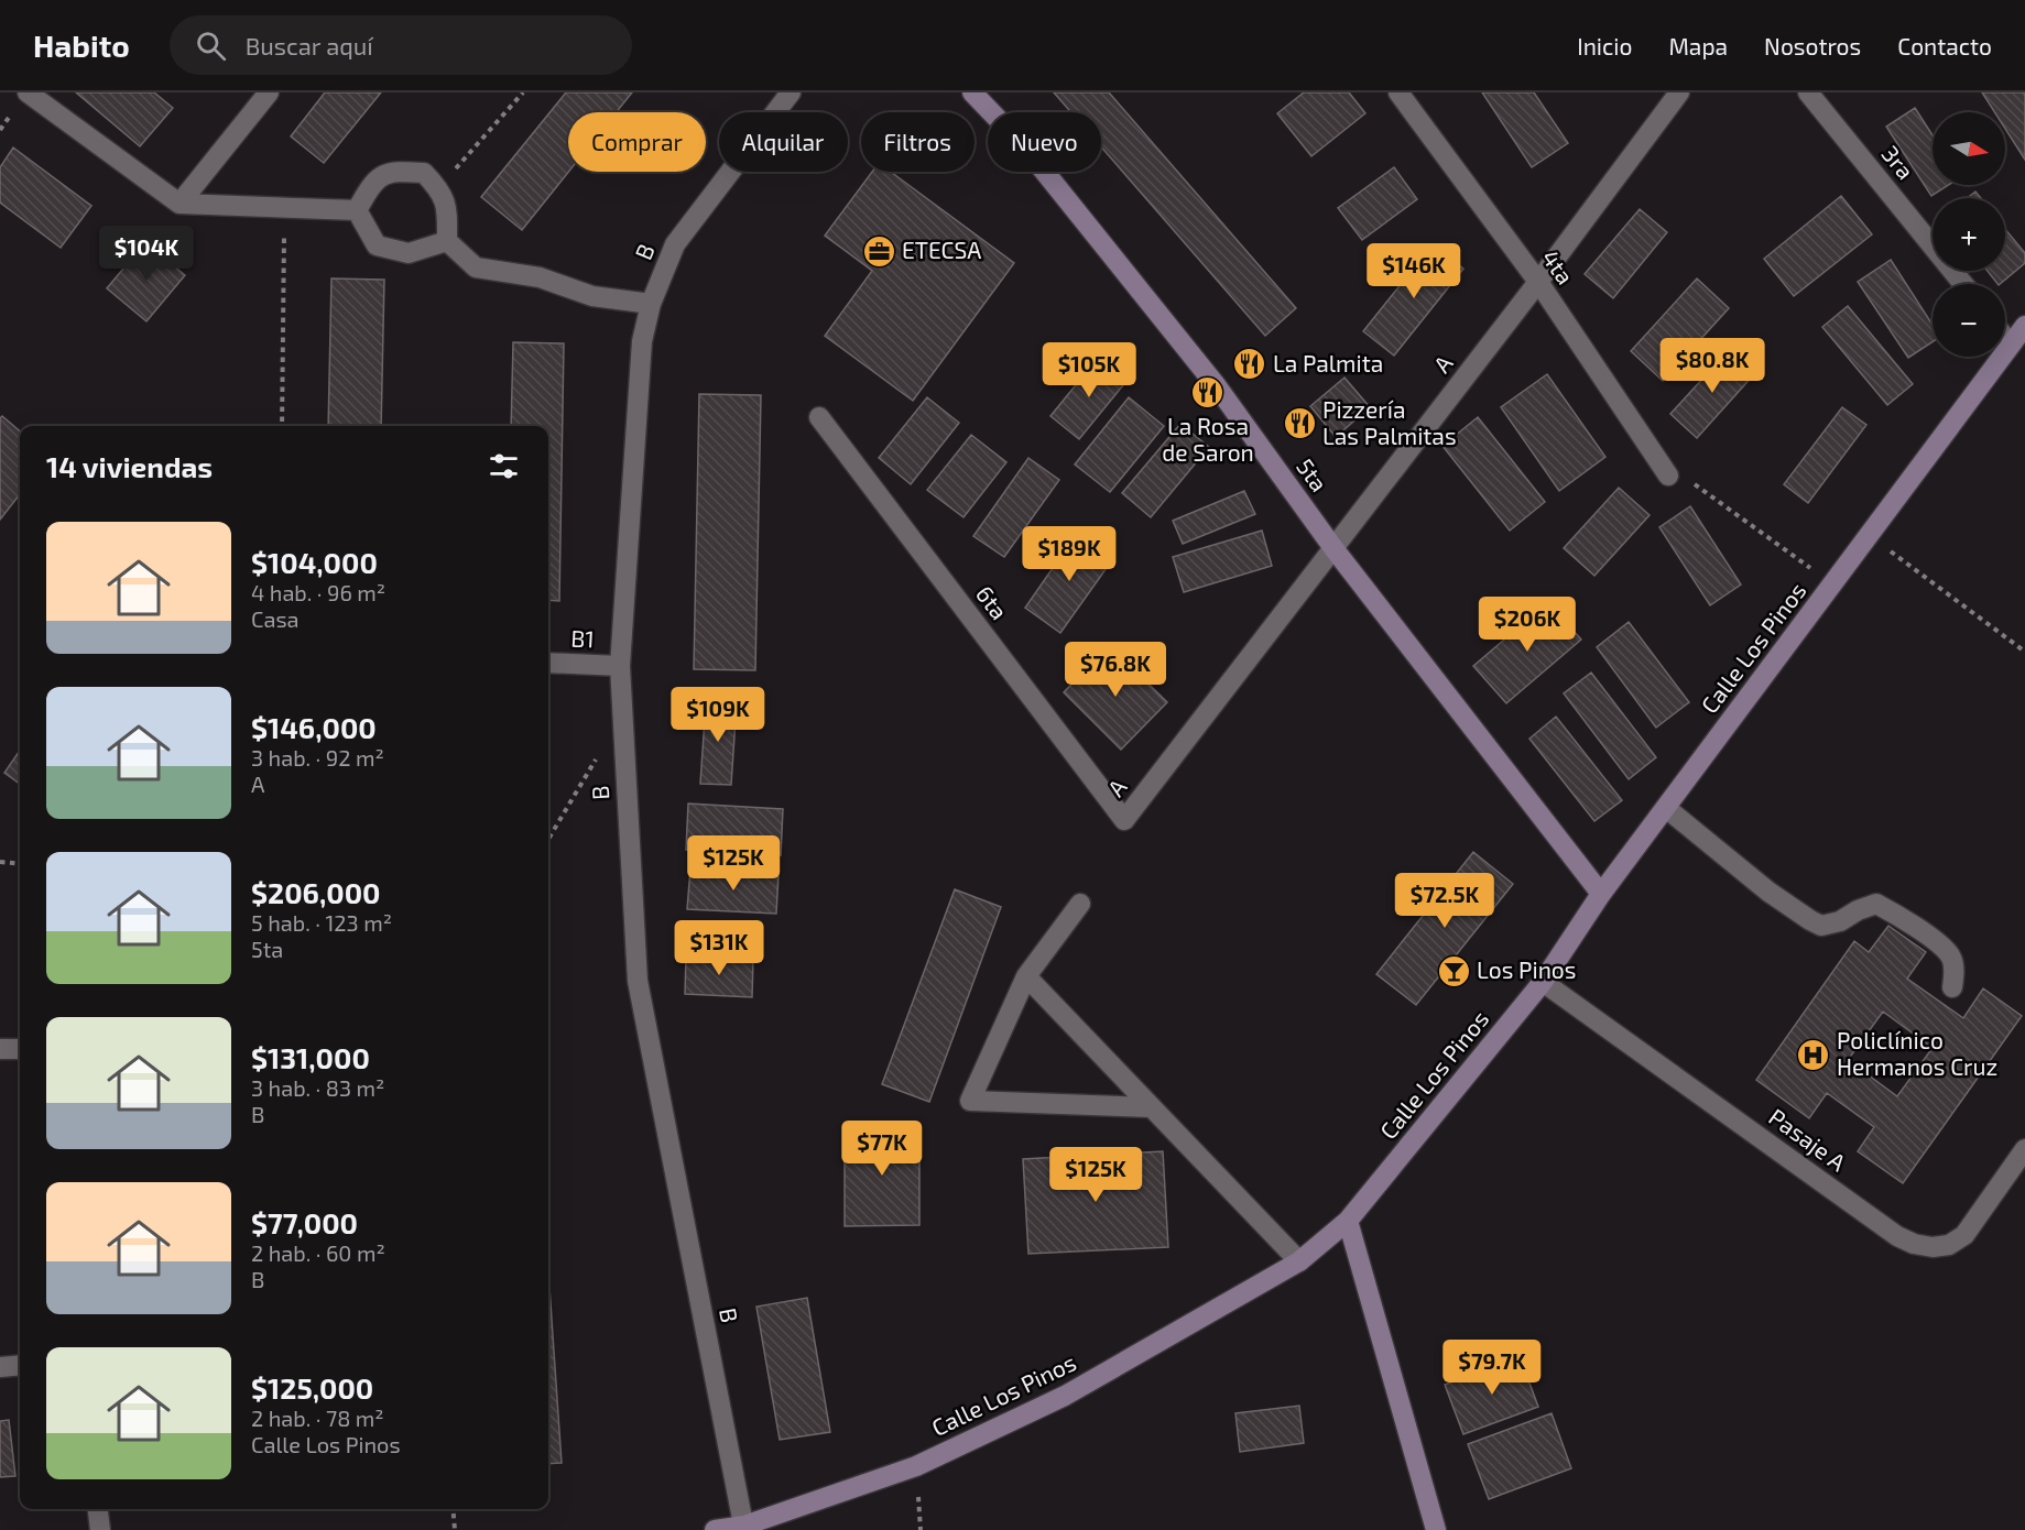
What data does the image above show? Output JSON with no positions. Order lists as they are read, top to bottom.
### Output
{
  "streets": {
    "street": [
      "3ra",
      "B",
      "4ta",
      "A",
      "5ta",
      "6ta",
      "B1",
      "Calle Los Pinos",
      "Pasaje A"
    ]
  },
  "crossings": [
    ["B", "B1"],
    ["B", "Calle Los Pinos"],
    ["4ta", "A"],
    ["A", "5ta"],
    ["A", "6ta"],
    ["5ta", "Calle Los Pinos"],
    ["Calle Los Pinos", "Pasaje A"]
  ],
  "places": {
    "office": ["ETECSA"],
    "restaurant": ["La Palmita", "La Rosa de Saron", "Pizzería Las Palmitas"],
    "bar": ["Los Pinos"],
    "hospital": ["Policlínico Hermanos Cruz"]
  },
  "north": "right",
  "page": {
    "header": "Habito",
    "search": "Buscar aquí",
    "nav": [
      "Inicio",
      "Mapa",
      "Nosotros",
      "Contacto"
    ],
    "map_buttons": ["+", "−"],
    "chip": [
      "Comprar",
      "Alquilar",
      "Filtros",
      "Nuevo"
    ],
    "price": [
      "$104K",
      "$146K",
      "$80.8K",
      "$105K",
      "$189K",
      "$206K",
      "$76.8K",
      "$109K",
      "$125K",
      "$72.5K",
      "$131K",
      "$77K",
      "$125K",
      "$79.7K"
    ],
    "heading": "14 viviendas",
    "list": [
      {
        "name": "$104,000",
        "note": "4 hab. · 96 m² · Casa"
      },
      {
        "name": "$146,000",
        "note": "3 hab. · 92 m² · A"
      },
      {
        "name": "$206,000",
        "note": "5 hab. · 123 m² · 5ta"
      },
      {
        "name": "$131,000",
        "note": "3 hab. · 83 m² · B"
      },
      {
        "name": "$77,000",
        "note": "2 hab. · 60 m² · B"
      },
      {
        "name": "$125,000",
        "note": "2 hab. · 78 m² · Calle Los Pinos"
      }
    ]
  }
}
